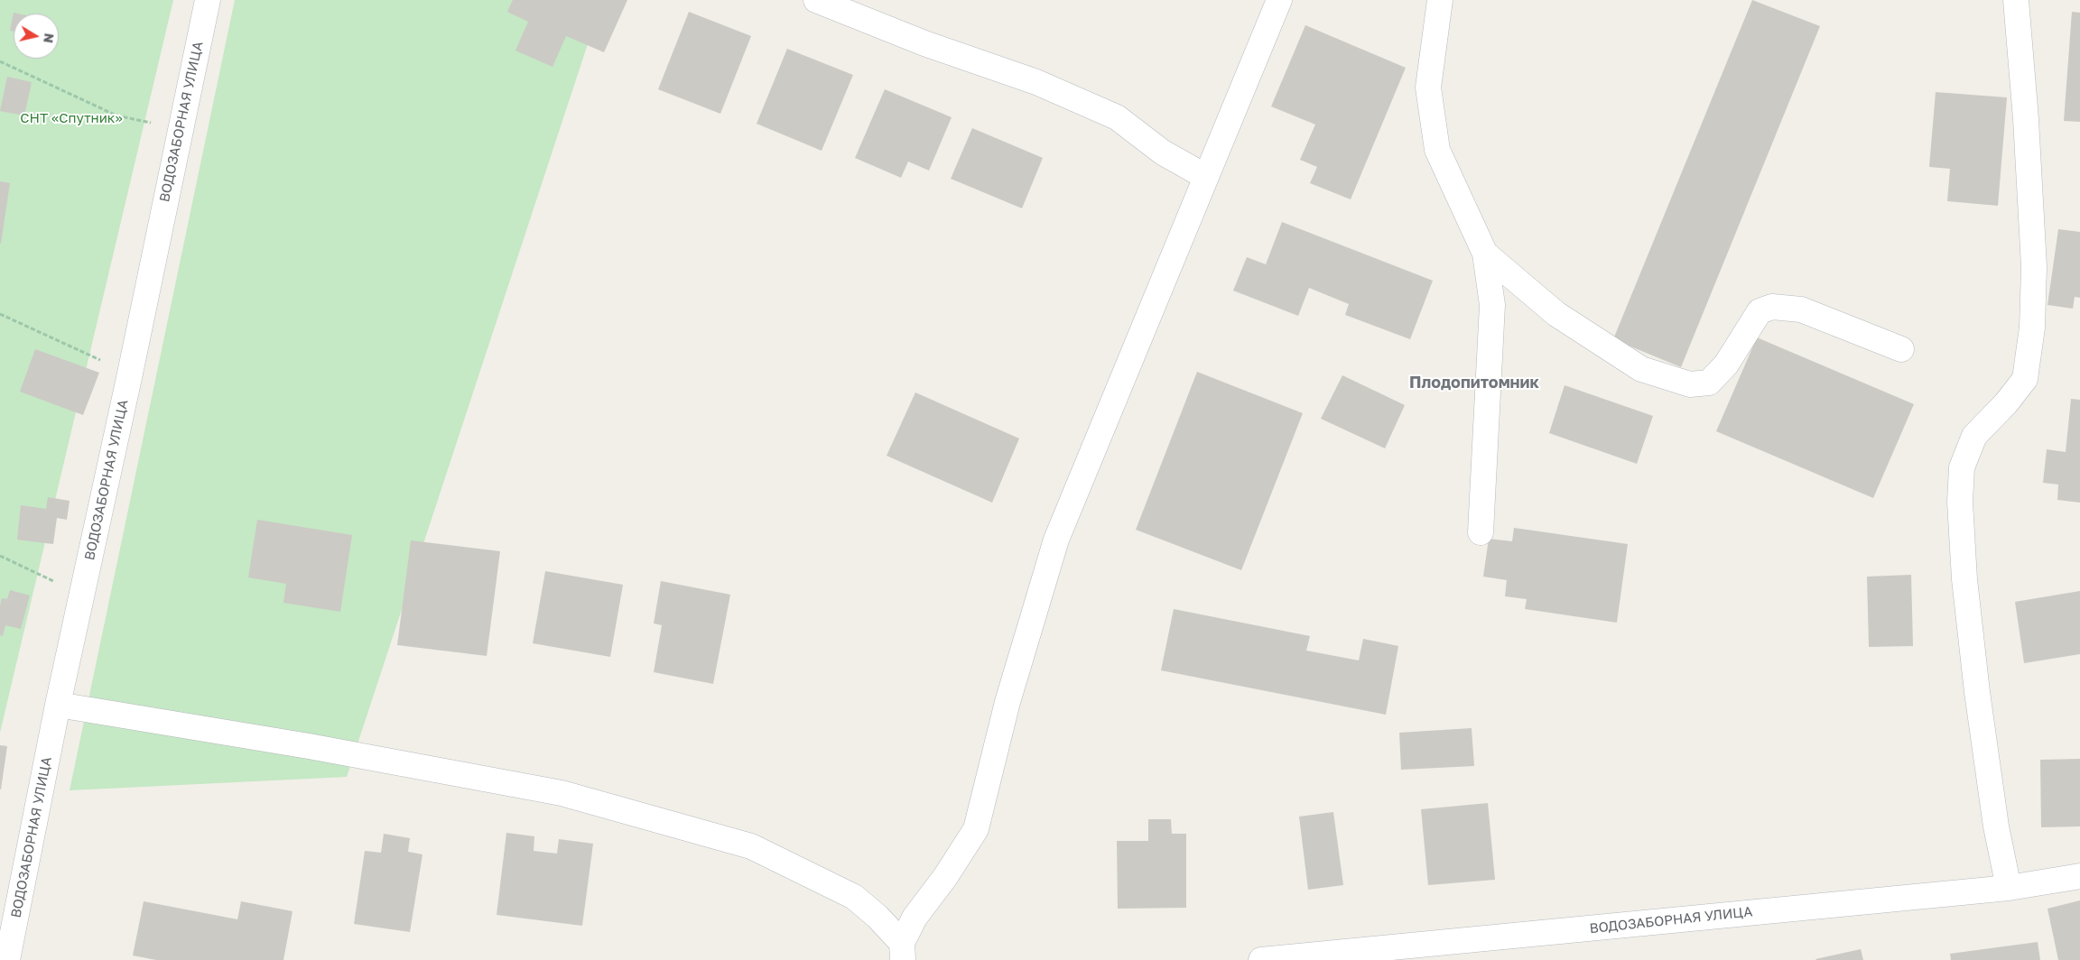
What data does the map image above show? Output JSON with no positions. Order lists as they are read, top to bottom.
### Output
{
  "streets": {
    "street": ["ВОДОЗАБОРНАЯ УЛИЦА"]
  },
  "districts": ["Плодопитомник"],
  "parks": ["СНТ «Спутник»"],
  "north": "right"
}
